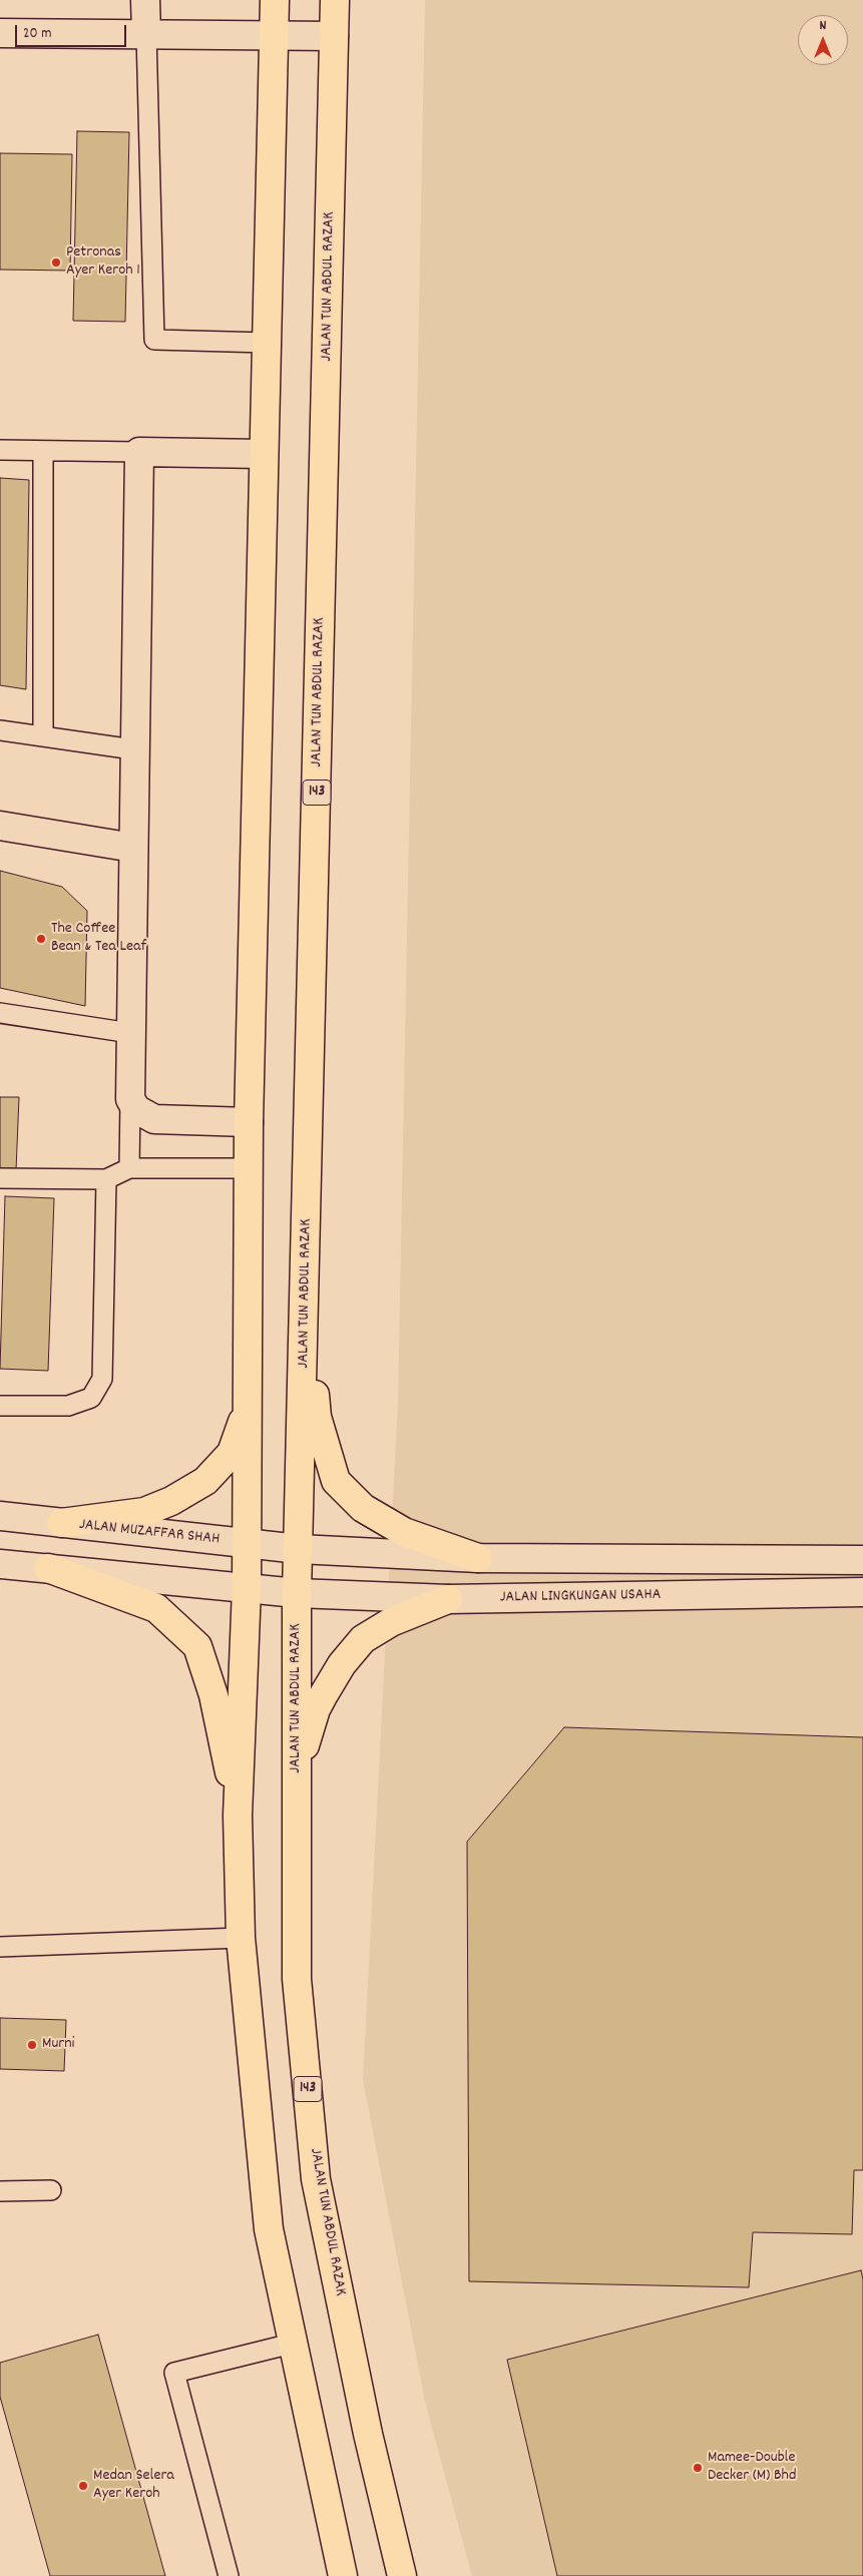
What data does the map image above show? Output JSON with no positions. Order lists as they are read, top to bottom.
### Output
{
  "streets": {
    "highway": ["JALAN TUN ABDUL RAZAK", "143"],
    "street": ["JALAN MUZAFFAR SHAH", "JALAN LINGKUNGAN USAHA"]
  },
  "crossings": [
    ["JALAN TUN ABDUL RAZAK", "JALAN MUZAFFAR SHAH"],
    ["JALAN TUN ABDUL RAZAK", "JALAN LINGKUNGAN USAHA"]
  ],
  "places": [
    "Petronas Ayer Keroh 1",
    "The Coffee Bean & Tea Leaf",
    "Murni",
    "Mamee-Double Decker (M) Bhd",
    "Medan Selera Ayer Keroh"
  ],
  "scale_bar": "20 m",
  "north": "top"
}
